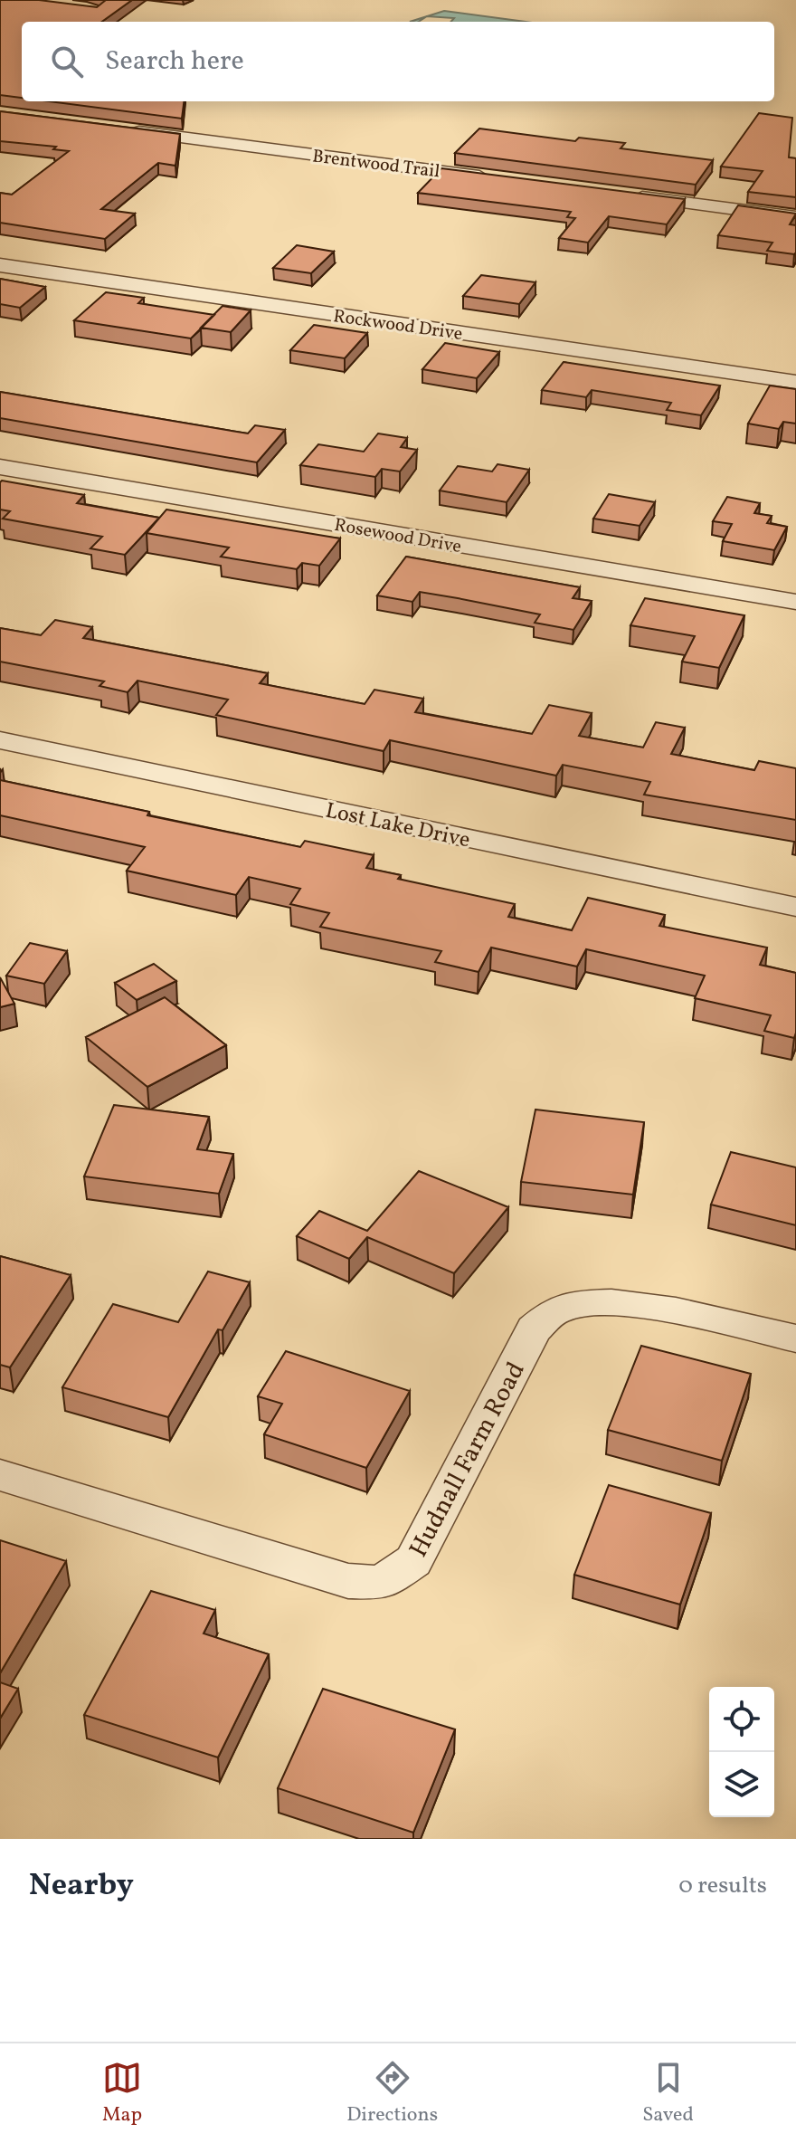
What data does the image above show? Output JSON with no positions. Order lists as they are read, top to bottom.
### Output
{
  "streets": {
    "street": [
      "Brentwood Trail",
      "Rockwood Drive",
      "Rosewood Drive",
      "Lost Lake Drive",
      "Hudnall Farm Road"
    ]
  },
  "page": {
    "search": "Search here",
    "heading": ["Nearby", "0 results"],
    "nav": ["Map", "Directions", "Saved"]
  }
}
